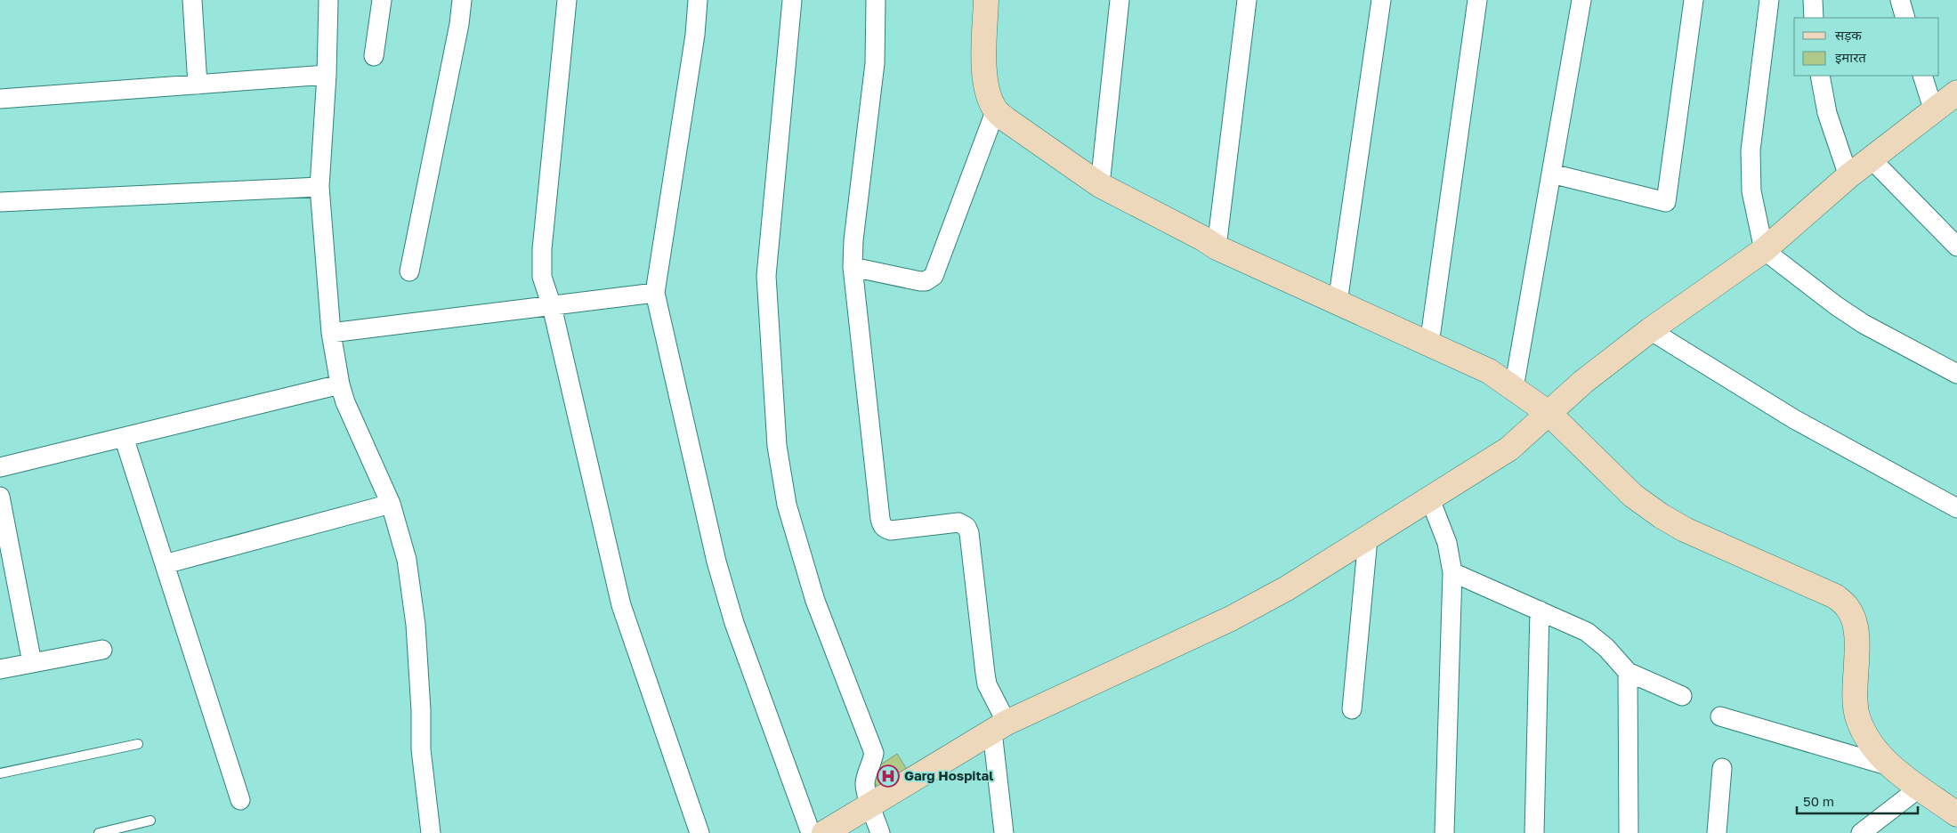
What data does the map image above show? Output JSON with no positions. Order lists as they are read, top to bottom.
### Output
{
  "places": {
    "hospital": ["Garg Hospital"]
  },
  "legend": ["सड़क", "इमारत"],
  "scale_bar": "50 m"
}
